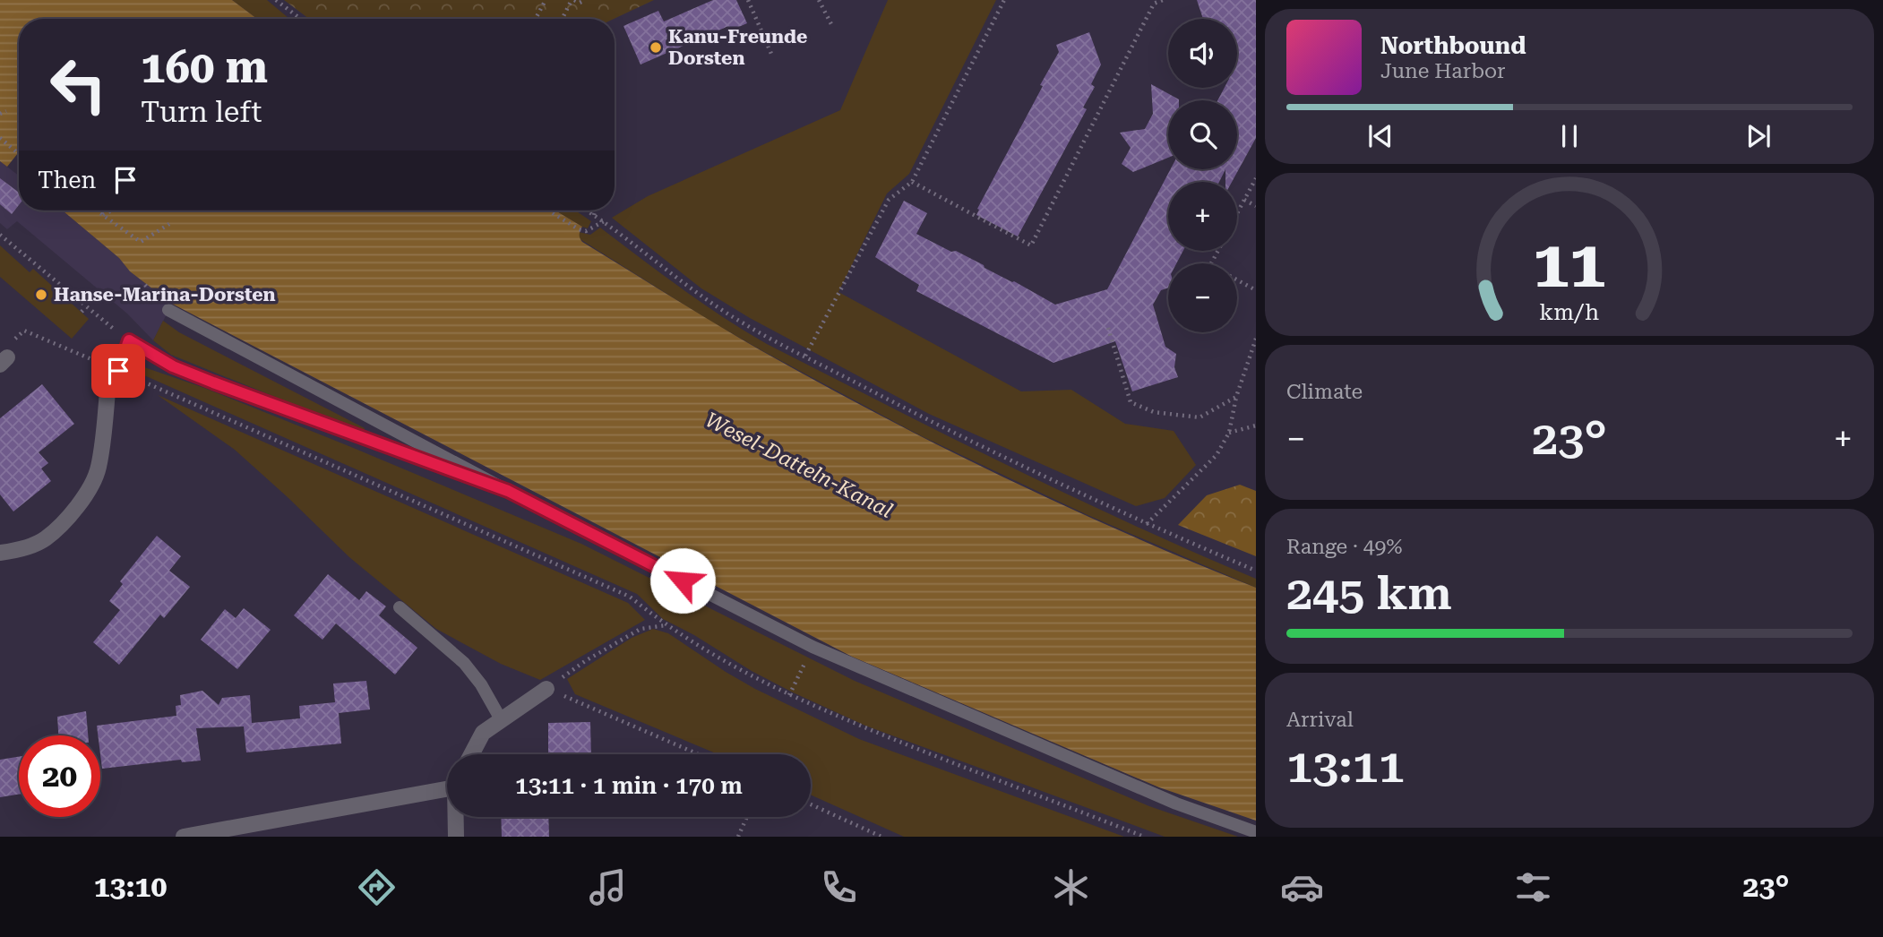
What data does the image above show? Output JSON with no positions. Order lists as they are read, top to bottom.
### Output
{
  "water": ["Wesel-Datteln-Kanal"],
  "places": ["Kanu-Freunde Dorsten", "Hanse-Marina-Dorsten"],
  "page": {
    "map_buttons": ["+", "−"],
    "turn": ["160 m", "Turn left"],
    "song": ["Northbound", "June Harbor"],
    "then": "Then",
    "tile": [
      "Climate",
      ["Range · 49%", "245 km"],
      ["Arrival", "13:11"]
    ],
    "heat": ["−", "23°", "+"],
    "limit": "20",
    "trip": "13:11 · 1 min · 170 m",
    "tabs": ["13:10", "23°"],
    "gauge": ["11", "km/h"]
  }
}
